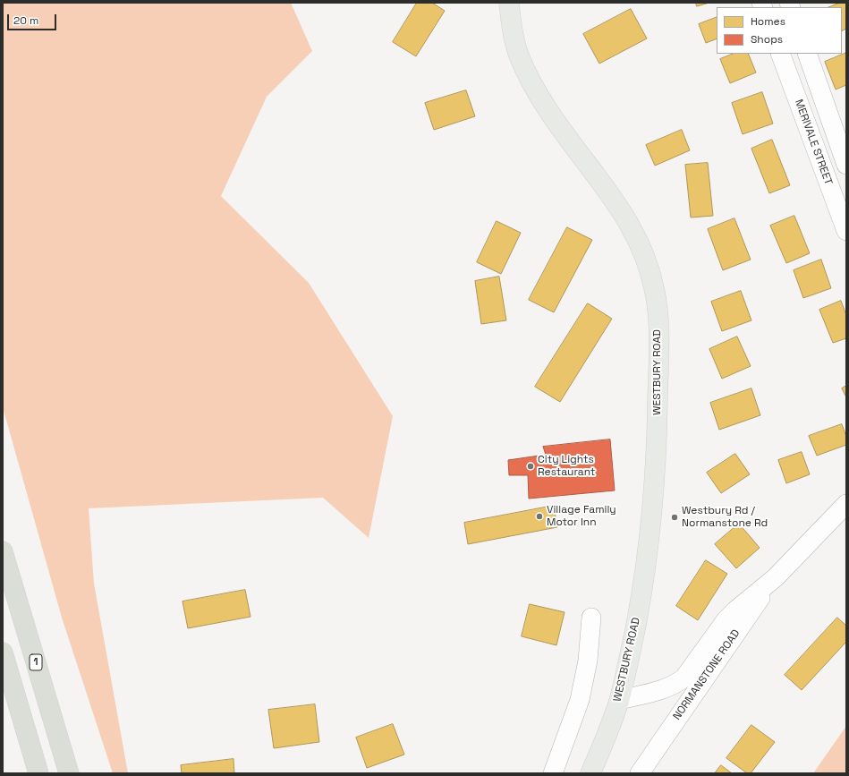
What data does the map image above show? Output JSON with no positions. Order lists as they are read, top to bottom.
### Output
{
  "streets": {
    "highway": ["1"],
    "main road": ["WESTBURY ROAD"],
    "street": ["MERIVALE STREET", "NORMANSTONE ROAD"]
  },
  "crossings": [
    ["WESTBURY ROAD", "NORMANSTONE ROAD"]
  ],
  "places": ["City Lights Restaurant", "Village Family Motor Inn", "Westbury Rd / Normanstone Rd"],
  "legend": ["Homes", "Shops"],
  "scale_bar": "20 m"
}
